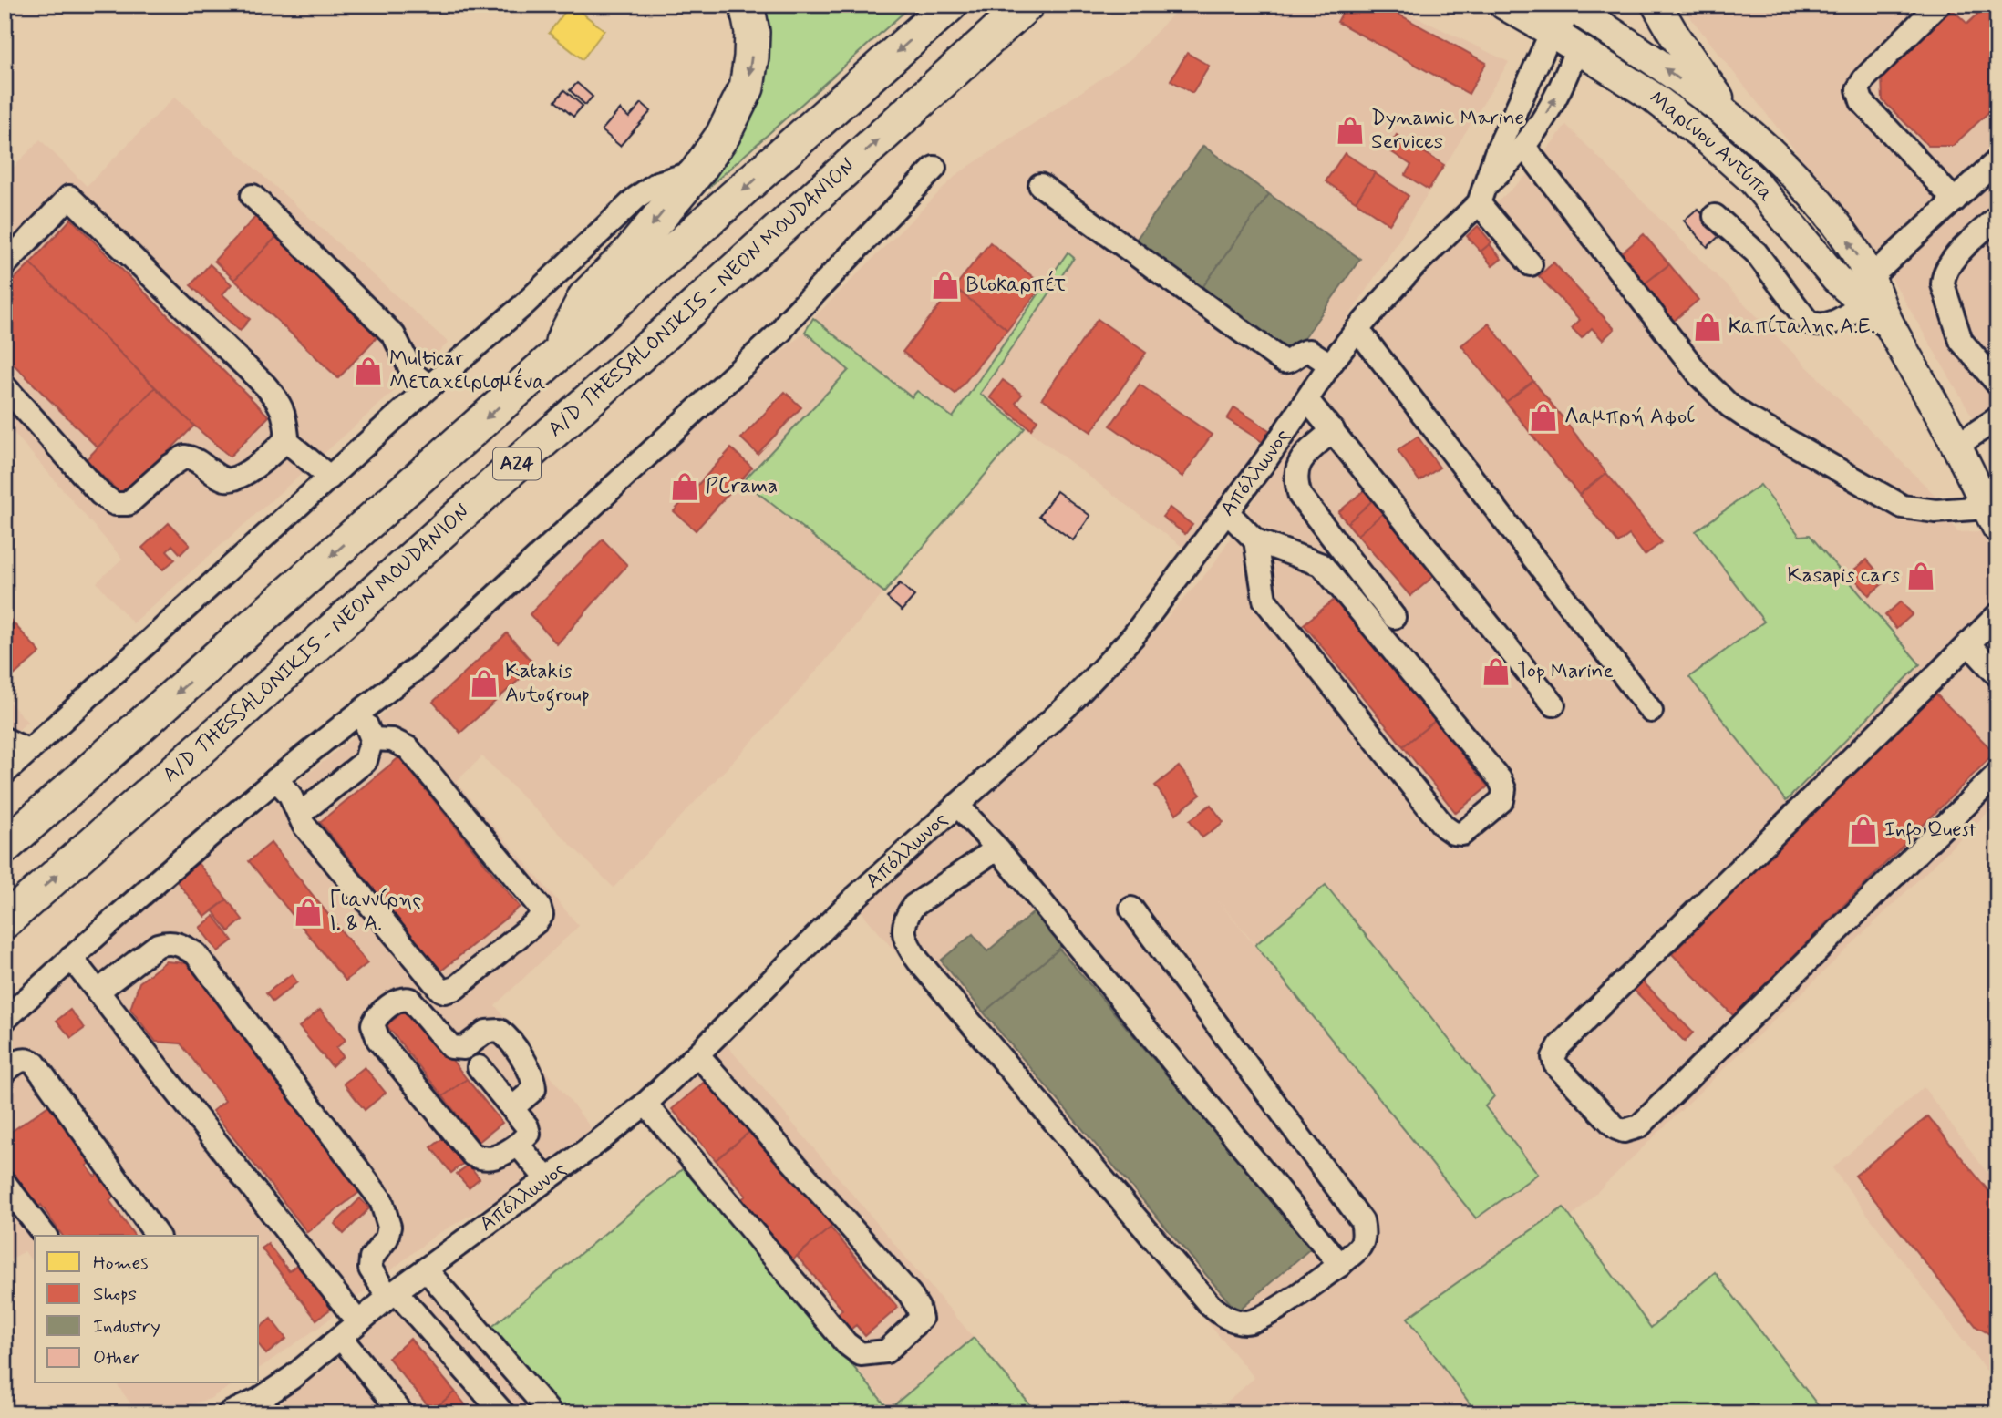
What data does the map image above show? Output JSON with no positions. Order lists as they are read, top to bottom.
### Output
{
  "streets": {
    "highway": ["A/D THESSALONIKIS - NEON MOUDANION", "Α24"],
    "main road": ["Μαρίνου Αντύπα"],
    "street": ["Απόλλωνος"]
  },
  "crossings": [
    ["Μαρίνου Αντύπα", "Απόλλωνος"]
  ],
  "places": {
    "shop": [
      "Dynamic Marine Services",
      "Βιοκαρπέτ",
      "Καπίταλης Α.Ε.",
      "Multicar Μεταχειρισμένα",
      "Λαμπρή Αφοί",
      "PCrama",
      "Kasapis cars",
      "Top Marine",
      "Katakis Autogroup",
      "Info Quest",
      "Γιαννίρης Ι. & Α."
    ]
  },
  "legend": [
    "Homes",
    "Shops",
    "Industry",
    "Other"
  ]
}
